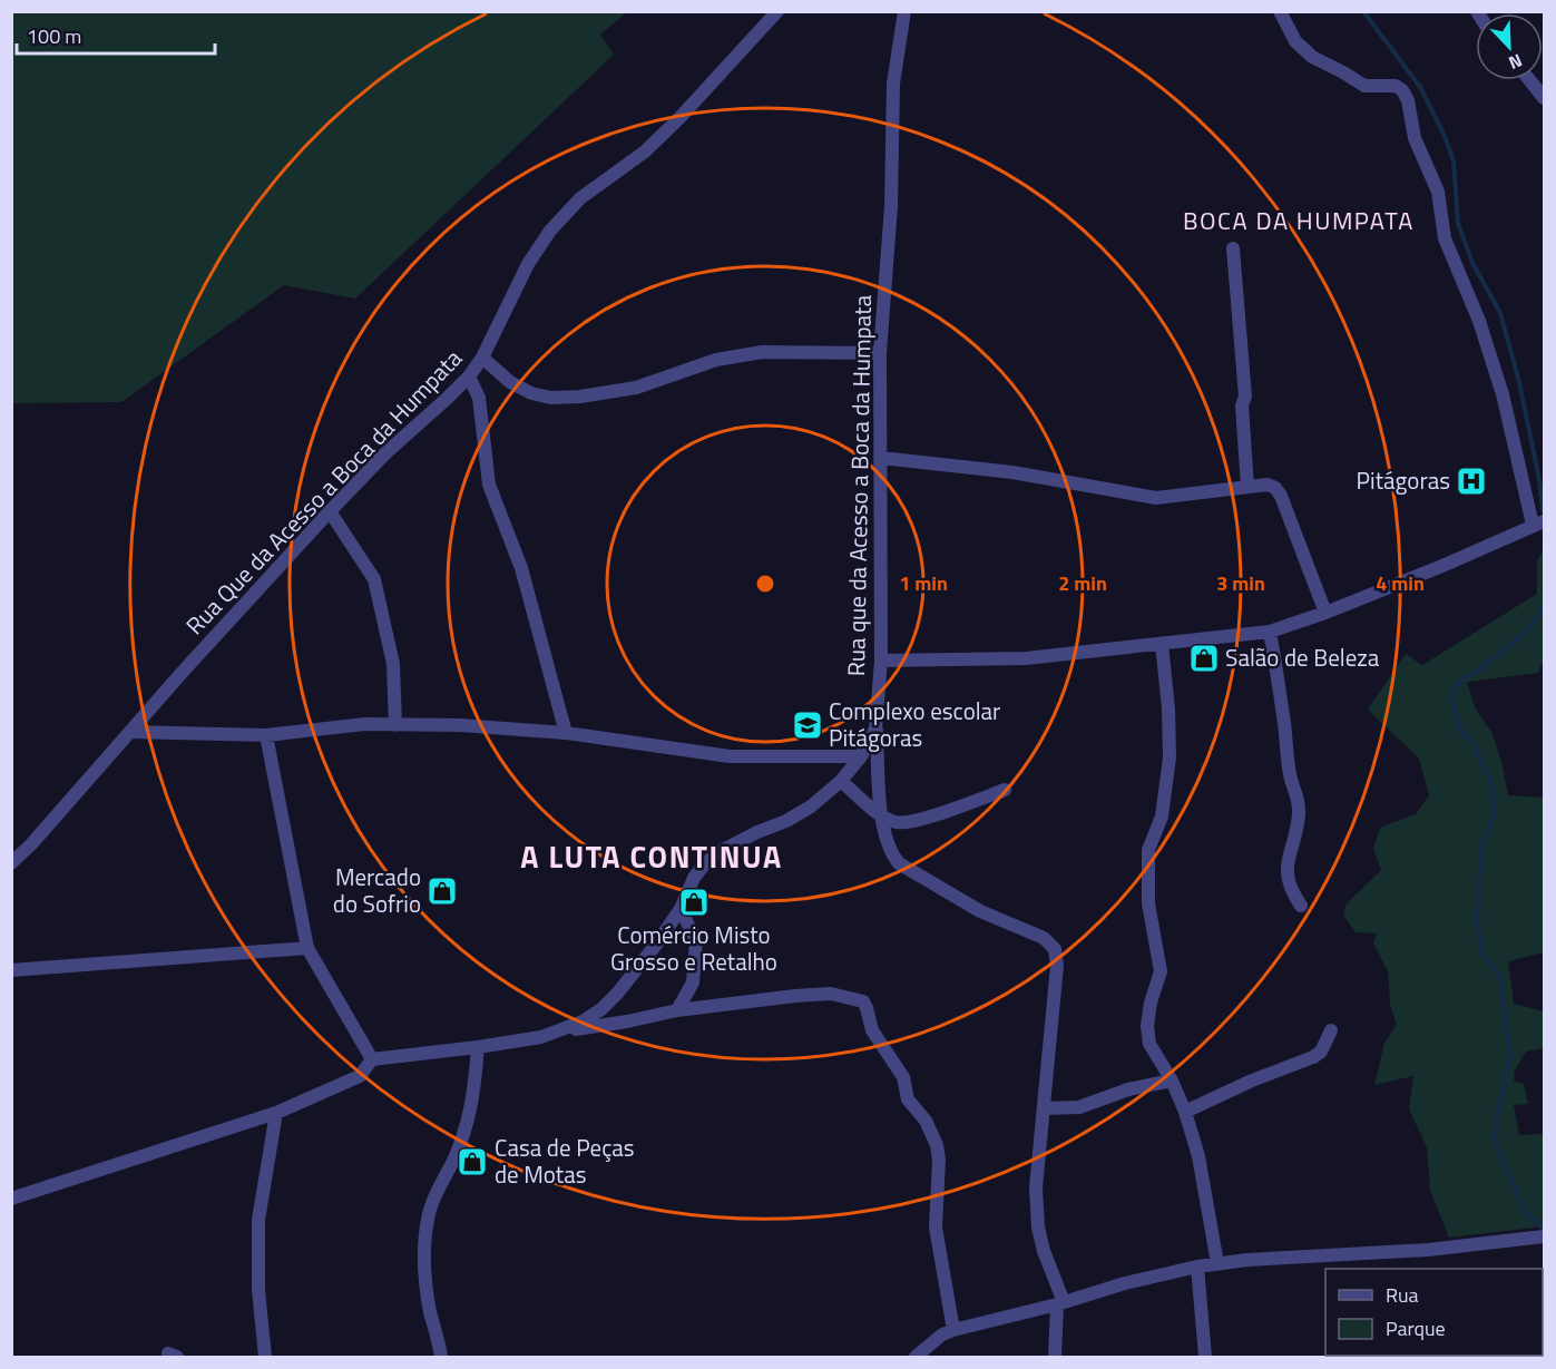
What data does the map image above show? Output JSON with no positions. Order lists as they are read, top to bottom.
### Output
{
  "streets": {
    "street": ["Rua que da Acesso a Boca da Humpata", "Rua Que da Acesso a Boca da Humpata"]
  },
  "districts": ["BOCA DA HUMPATA", "A LUTA CONTINUA"],
  "places": {
    "hospital": ["Pitágoras"],
    "shop": [
      "Salão de Beleza",
      "Mercado do Sofrio",
      "Comércio Misto Grosso e Retalho",
      "Casa de Peças de Motas"
    ],
    "school or university": ["Complexo escolar Pitágoras"]
  },
  "legend": ["Rua", "Parque"],
  "scale_bar": "100 m",
  "north": "bottom right",
  "rings": [
    "1 min",
    "2 min",
    "3 min",
    "4 min"
  ]
}
